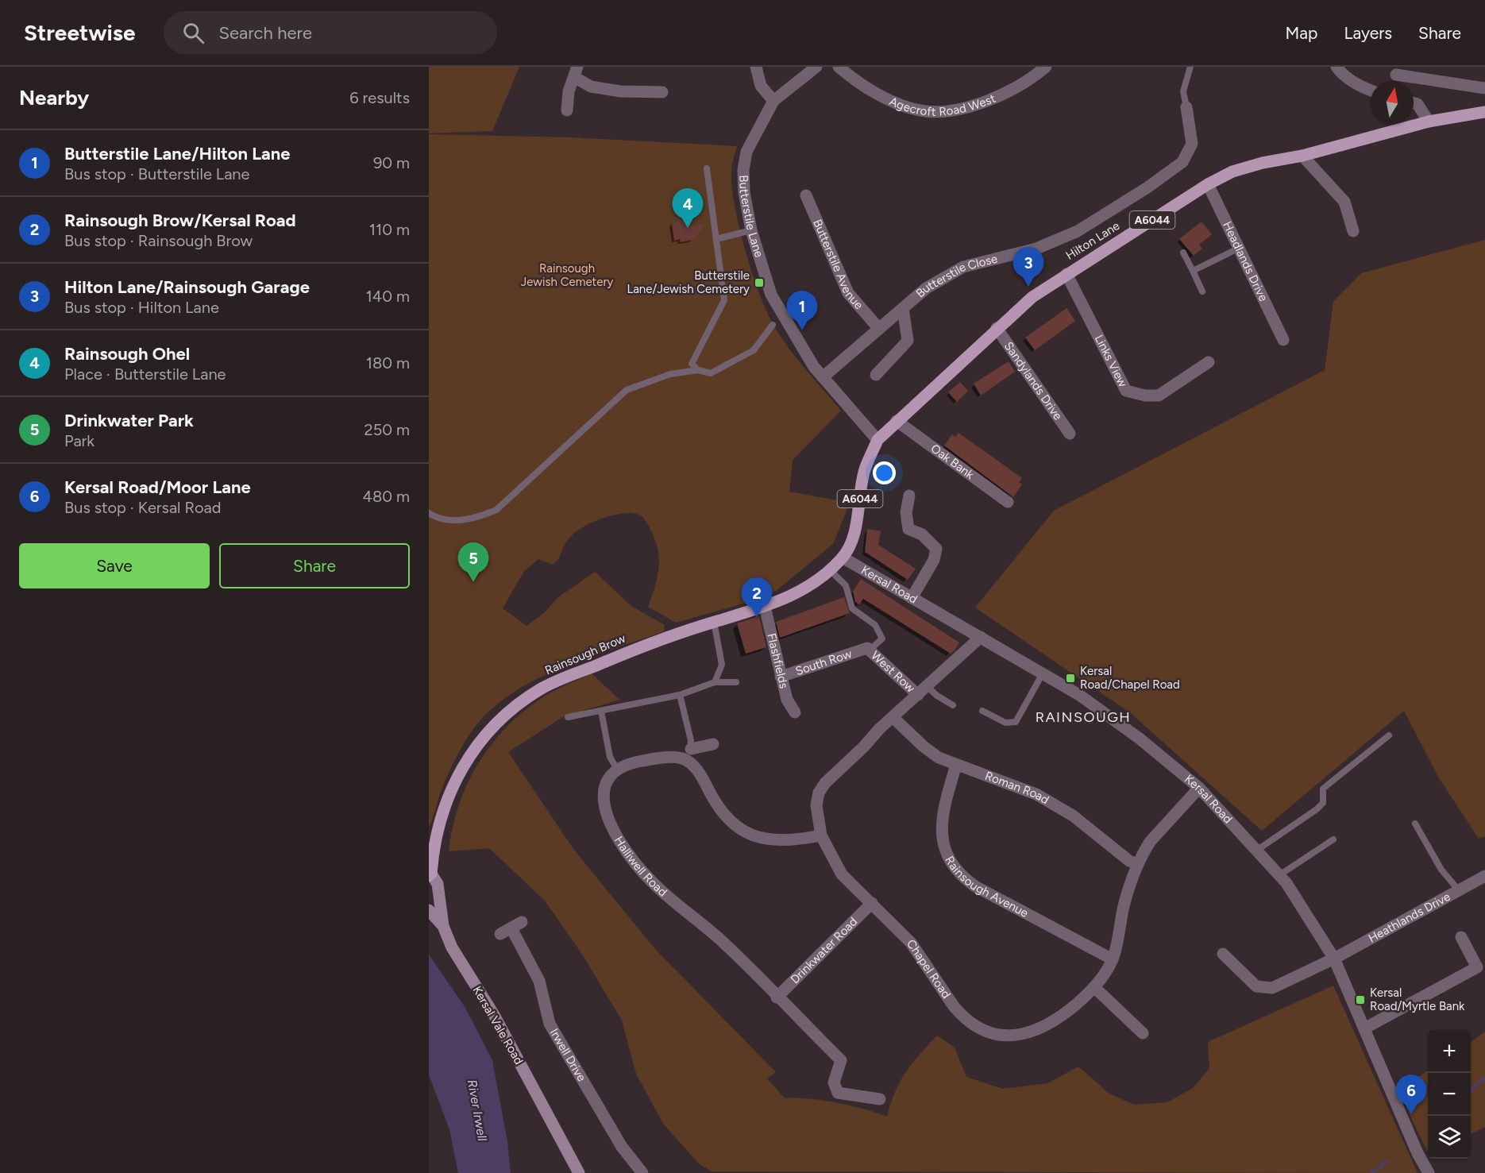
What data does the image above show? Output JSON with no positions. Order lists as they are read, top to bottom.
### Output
{
  "streets": {
    "main road": ["A6044", "Hilton Lane", "Rainsough Brow"],
    "street": [
      "Agecroft Road West",
      "Butterstile Lane",
      "Headlands Drive",
      "Butterstile Avenue",
      "Butterstile Close",
      "Links View",
      "Sandylands Drive",
      "Oak Bank",
      "Kersal Road",
      "Flashfields",
      "South Row",
      "West Row",
      "Roman Road",
      "Halliwell Road",
      "Rainsough Avenue",
      "Heathlands Drive",
      "Drinkwater Road",
      "Chapel Road",
      "Kersal Vale Road",
      "Irwell Drive"
    ]
  },
  "crossings": [
    ["Butterstile Lane", "Hilton Lane"],
    ["Butterstile Lane", "Butterstile Close"],
    ["Hilton Lane", "Headlands Drive"],
    ["Hilton Lane", "Links View"],
    ["Hilton Lane", "Sandylands Drive"],
    ["Hilton Lane", "Oak Bank"],
    ["Hilton Lane", "Kersal Road"],
    ["Hilton Lane", "Rainsough Brow"],
    ["Butterstile Avenue", "Butterstile Close"],
    ["Kersal Road", "Rainsough Brow"],
    ["Kersal Road", "Heathlands Drive"],
    ["Kersal Road", "Chapel Road"],
    ["Rainsough Brow", "Flashfields"],
    ["Rainsough Brow", "Kersal Vale Road"],
    ["Flashfields", "South Row"],
    ["South Row", "West Row"],
    ["West Row", "Chapel Road"],
    ["Roman Road", "Rainsough Avenue"],
    ["Roman Road", "Chapel Road"],
    ["Halliwell Road", "Drinkwater Road"],
    ["Rainsough Avenue", "Chapel Road"],
    ["Drinkwater Road", "Chapel Road"]
  ],
  "districts": ["RAINSOUGH"],
  "water": ["River Irwell"],
  "parks": ["Rainsough Jewish Cemetery"],
  "places": {
    "transit": ["Butterstile Lane/Jewish Cemetery", "Kersal Road/Chapel Road", "Kersal Road/Myrtle Bank"]
  },
  "north": "top",
  "page": {
    "header": "Streetwise",
    "search": "Search here",
    "nav": ["Map", "Layers", "Share"],
    "heading": ["Nearby", "6 results"],
    "list": [
      {
        "mark": "1",
        "name": "Butterstile Lane/Hilton Lane",
        "note": "Bus stop · Butterstile Lane",
        "value": "90 m"
      },
      {
        "mark": "2",
        "name": "Rainsough Brow/Kersal Road",
        "note": "Bus stop · Rainsough Brow",
        "value": "110 m"
      },
      {
        "mark": "3",
        "name": "Hilton Lane/Rainsough Garage",
        "note": "Bus stop · Hilton Lane",
        "value": "140 m"
      },
      {
        "mark": "4",
        "name": "Rainsough Ohel",
        "note": "Place · Butterstile Lane",
        "value": "180 m"
      },
      {
        "mark": "5",
        "name": "Drinkwater Park",
        "note": "Park",
        "value": "250 m"
      },
      {
        "mark": "6",
        "name": "Kersal Road/Moor Lane",
        "note": "Bus stop · Kersal Road",
        "value": "480 m"
      }
    ],
    "pins": [
      "4",
      "3",
      "1",
      "5",
      "2",
      "6"
    ],
    "buttons": ["Save", "Share"],
    "map_buttons": ["+", "−"]
  }
}
